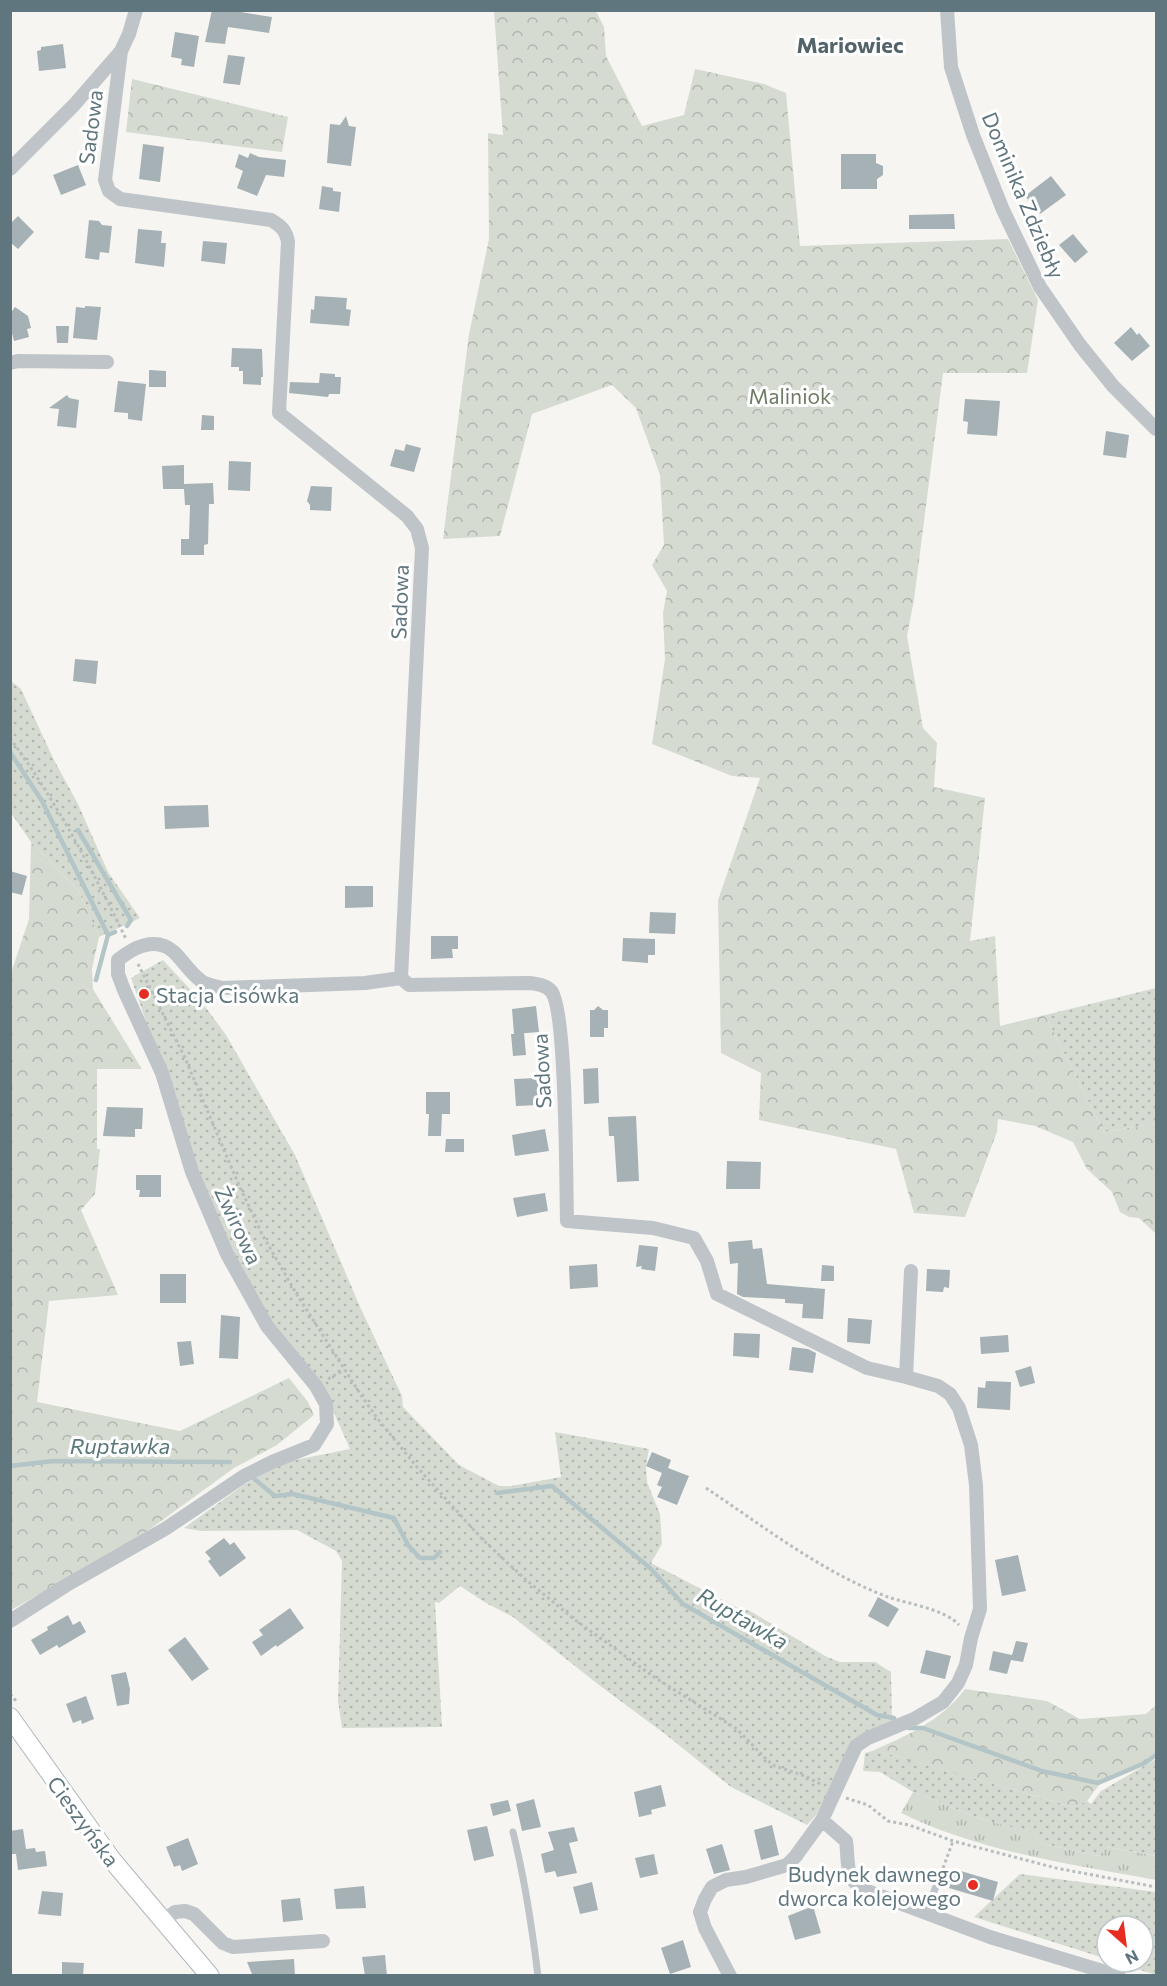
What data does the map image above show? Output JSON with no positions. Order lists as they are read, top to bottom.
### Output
{
  "streets": {
    "main road": ["Cieszyńska"],
    "street": ["Sadowa", "Dominika Zdziebły", "Żwirowa"]
  },
  "districts": ["Mariowiec"],
  "water": ["Ruptawka"],
  "parks": ["Maliniok"],
  "places": ["Stacja Cisówka", "Budynek dawnego dworca kolejowego"],
  "north": "bottom right"
}
